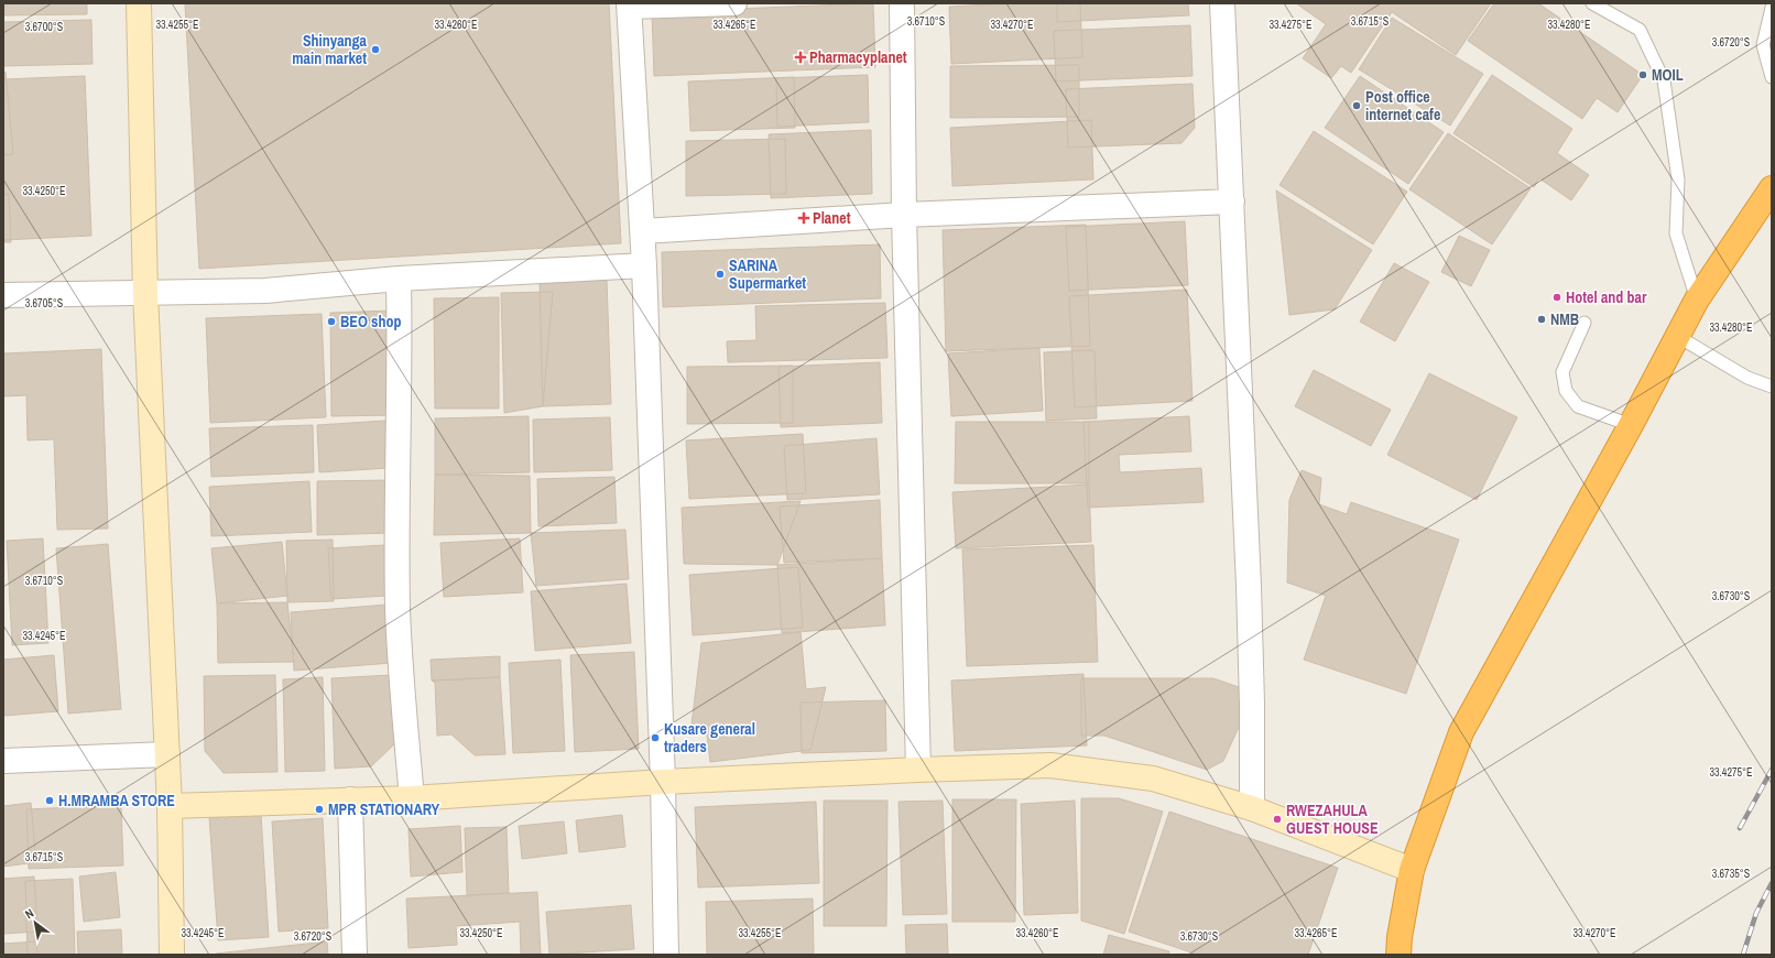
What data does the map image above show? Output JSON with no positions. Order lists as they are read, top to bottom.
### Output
{
  "places": {
    "other": [
      "Shinyanga main market",
      "MOIL",
      "Post office internet cafe",
      "SARINA Supermarket",
      "Hotel and bar",
      "NMB",
      "BEO shop",
      "Kusare general traders",
      "H.MRAMBA STORE",
      "MPR STATIONARY",
      "RWEZAHULA GUEST HOUSE"
    ],
    "health": ["Pharmacyplanet", "Planet"]
  },
  "north": "top left",
  "coordinates": [
    "3.6710°S",
    "3.6715°S",
    "33.4255°E",
    "33.4260°E",
    "33.4265°E",
    "33.4270°E",
    "33.4275°E",
    "33.4280°E",
    "3.6700°S",
    "3.6720°S",
    "33.4250°E",
    "3.6705°S",
    "3.6730°S",
    "33.4245°E",
    "3.6735°S"
  ]
}
